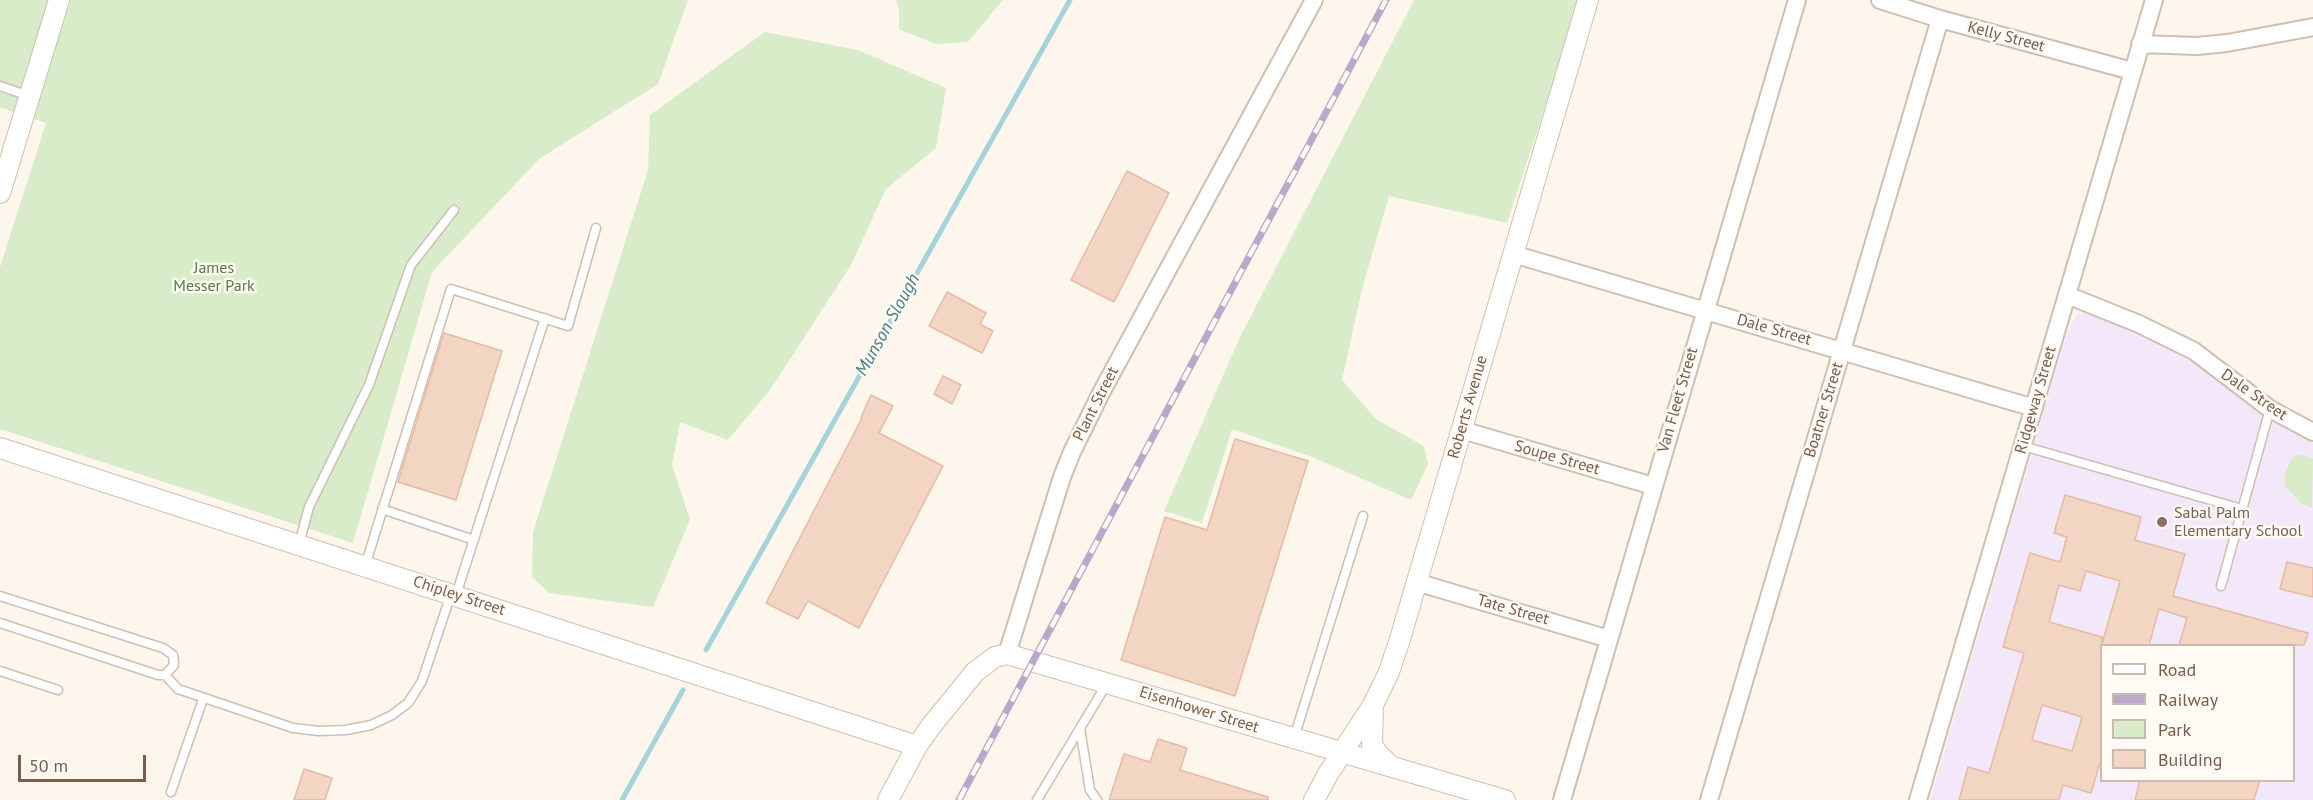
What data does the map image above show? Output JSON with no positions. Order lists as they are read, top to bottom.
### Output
{
  "streets": {
    "street": [
      "Kelly Street",
      "Dale Street",
      "Van Fleet Street",
      "Ridgeway Street",
      "Plant Street",
      "Roberts Avenue",
      "Boatner Street",
      "Soupe Street",
      "Chipley Street",
      "Tate Street",
      "Eisenhower Street"
    ]
  },
  "crossings": [
    ["Kelly Street", "Ridgeway Street"],
    ["Kelly Street", "Boatner Street"],
    ["Dale Street", "Van Fleet Street"],
    ["Dale Street", "Ridgeway Street"],
    ["Dale Street", "Roberts Avenue"],
    ["Dale Street", "Boatner Street"],
    ["Van Fleet Street", "Soupe Street"],
    ["Van Fleet Street", "Tate Street"],
    ["Plant Street", "Eisenhower Street"],
    ["Roberts Avenue", "Soupe Street"],
    ["Roberts Avenue", "Tate Street"],
    ["Roberts Avenue", "Eisenhower Street"]
  ],
  "water": ["Munson Slough"],
  "parks": ["James Messer Park"],
  "places": ["Sabal Palm Elementary School"],
  "legend": [
    "Road",
    "Railway",
    "Park",
    "Building"
  ],
  "scale_bar": "50 m"
}
